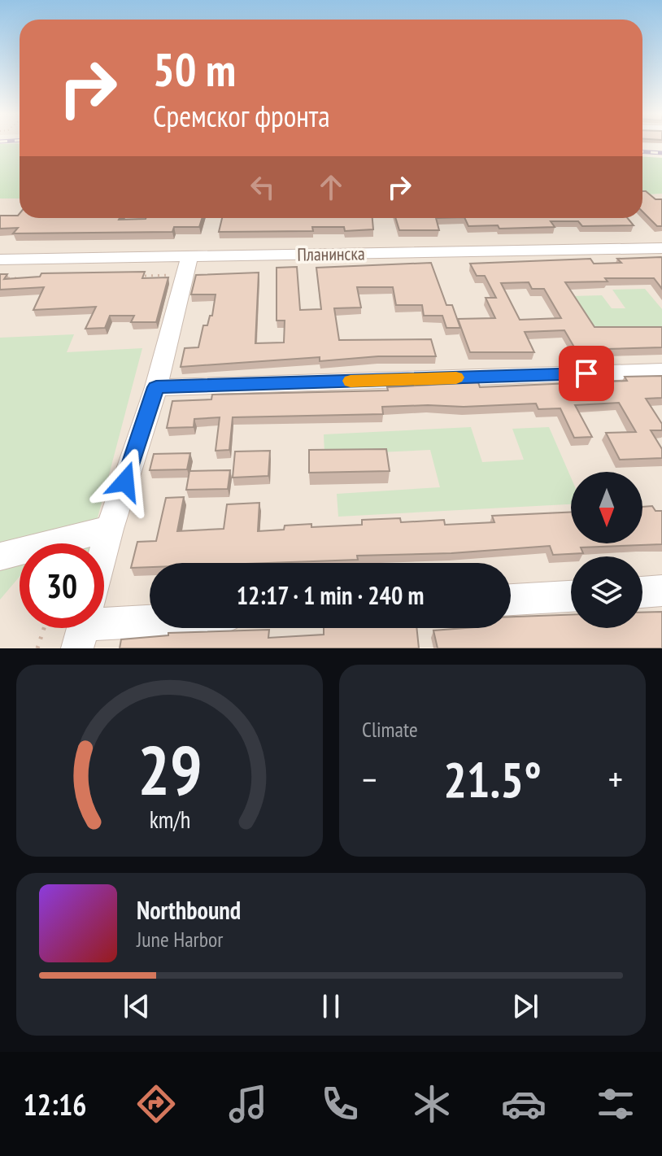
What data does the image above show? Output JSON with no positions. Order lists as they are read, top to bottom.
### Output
{
  "streets": {
    "street": ["Планинска"]
  },
  "north": "bottom",
  "page": {
    "turn": ["50 m", "Сремског фронта"],
    "limit": "30",
    "trip": "12:17 · 1 min · 240 m",
    "tile": "Climate",
    "heat": ["−", "21.5°", "+"],
    "song": ["Northbound", "June Harbor"],
    "tabs": "12:16",
    "gauge": ["29", "km/h"]
  }
}
